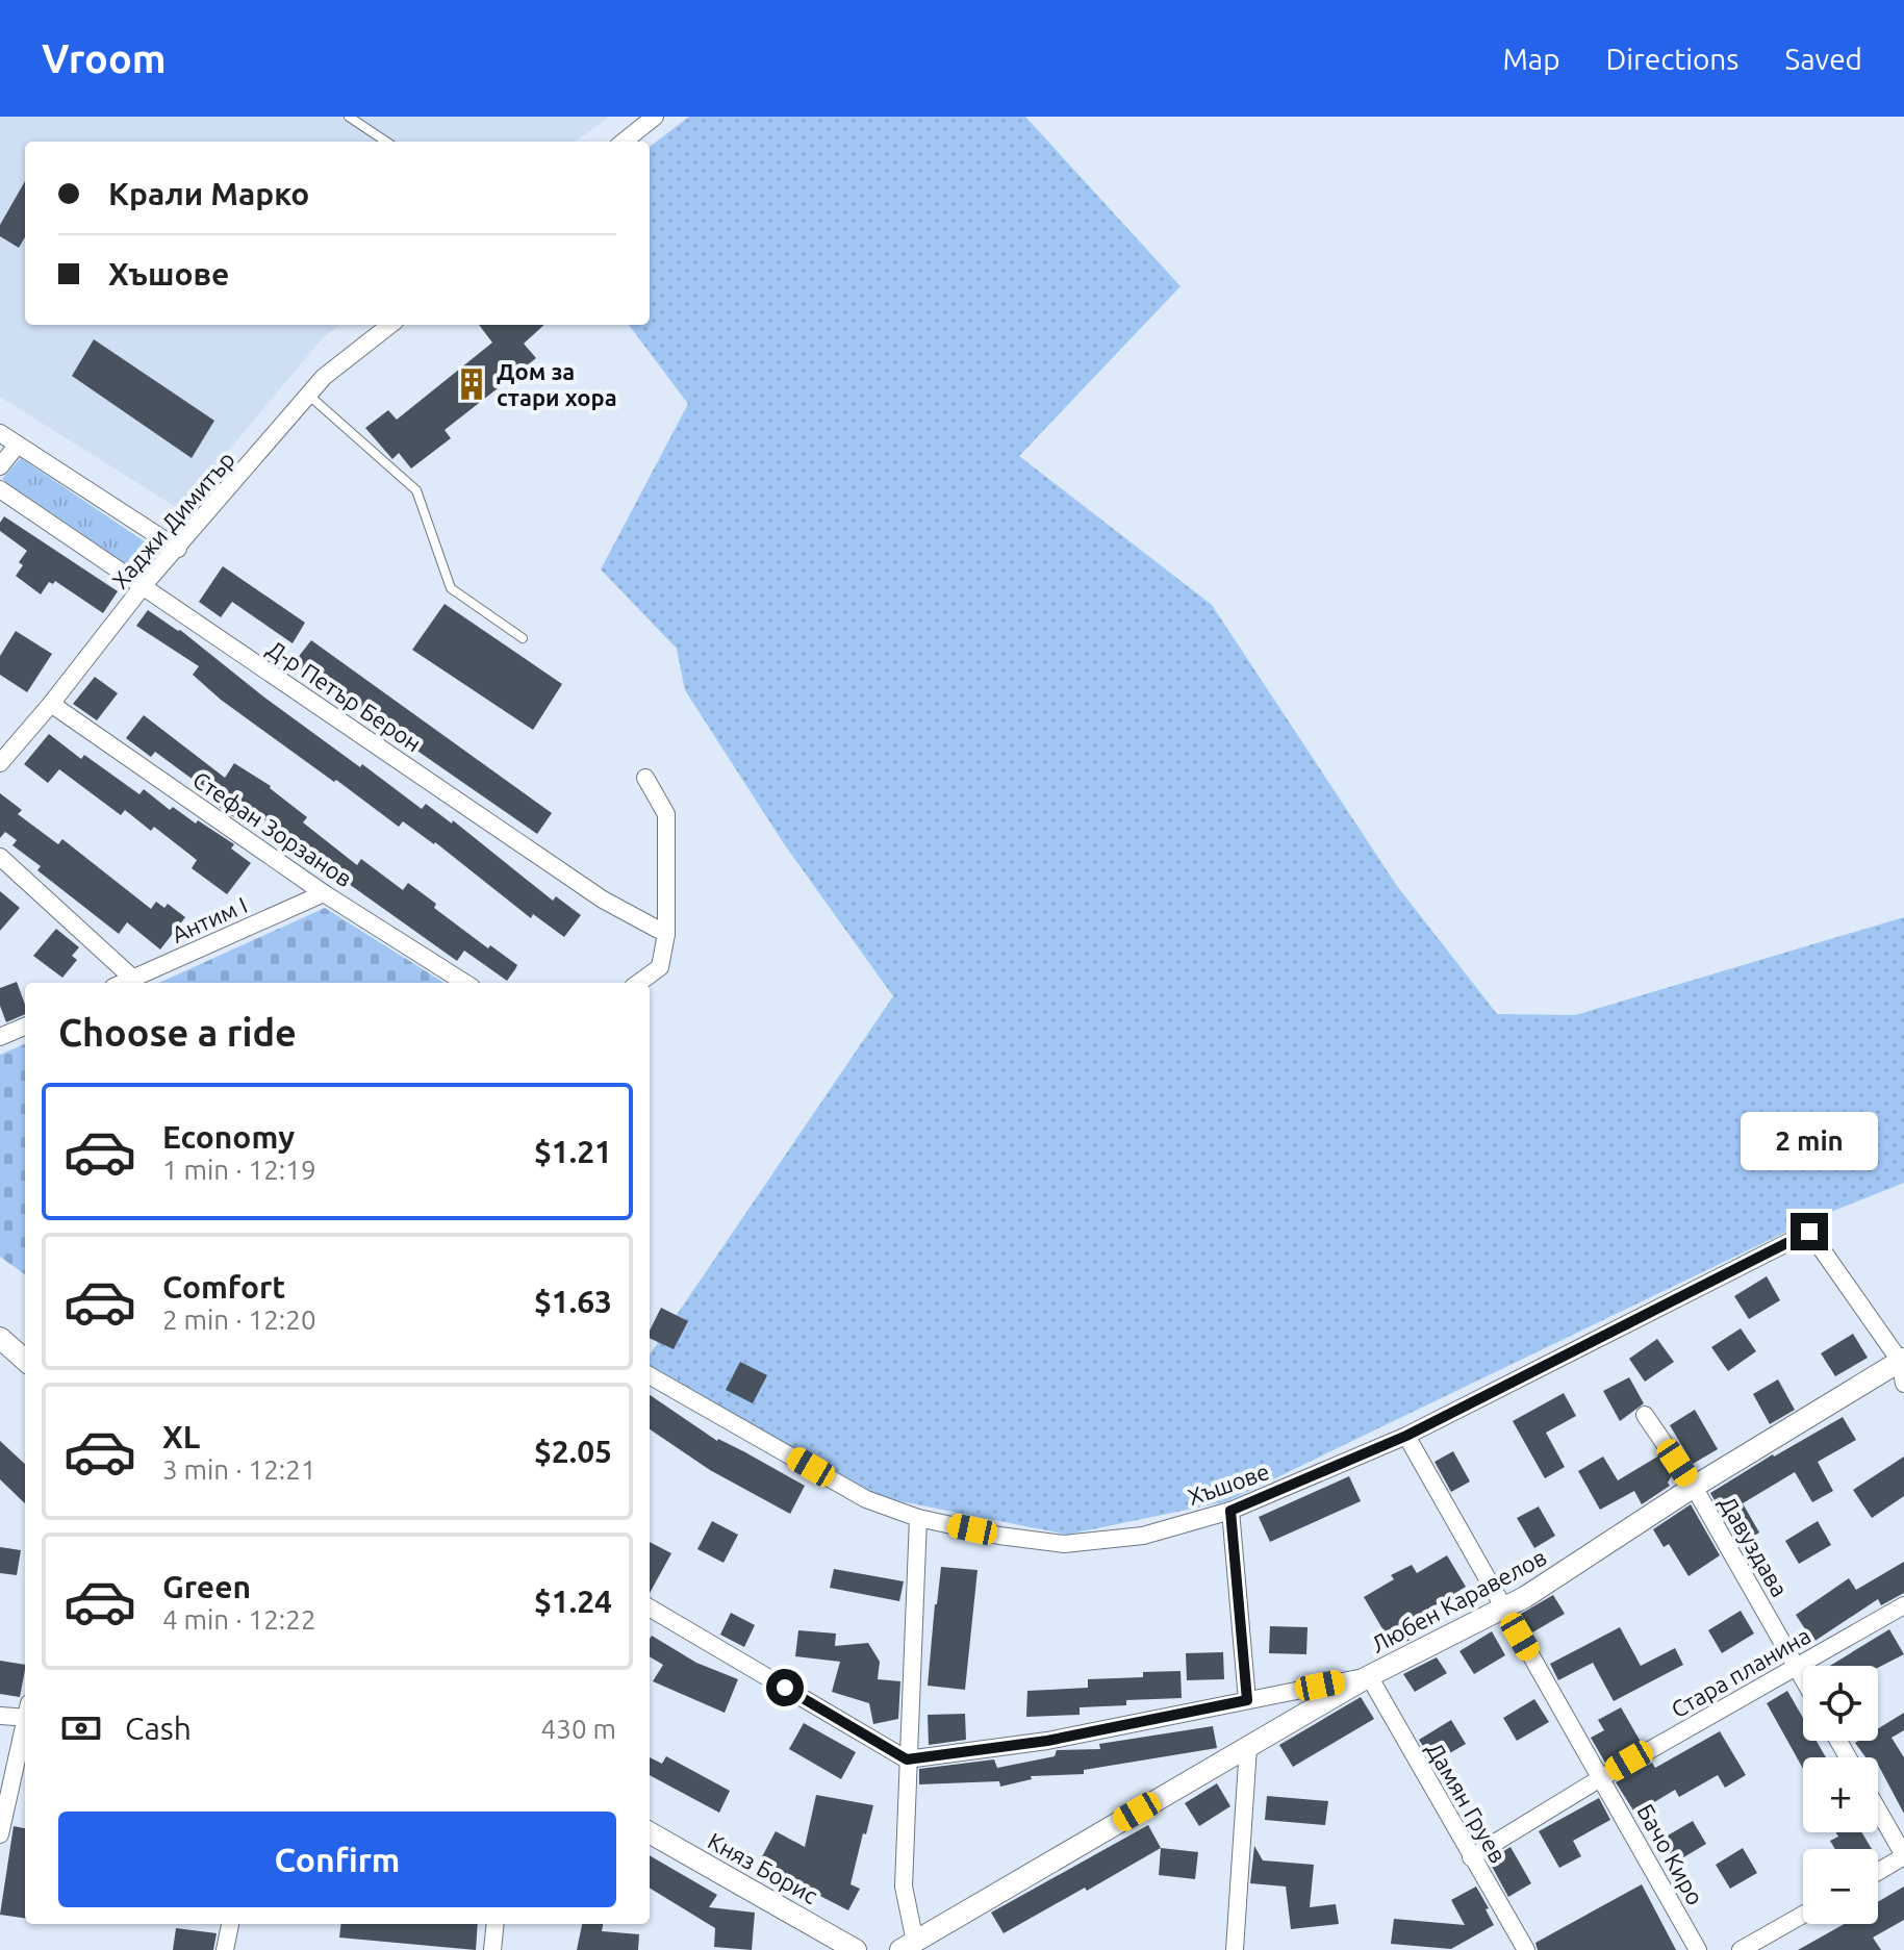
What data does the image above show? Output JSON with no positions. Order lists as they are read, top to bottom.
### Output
{
  "streets": {
    "street": [
      "Хаджи Димитър",
      "Д-р Петър Берон",
      "Стефан Зорзанов",
      "Антим I",
      "Хъшове",
      "Давуздава",
      "Любен Каравелов",
      "Стара планина",
      "Дамян Груев",
      "Бачо Киро",
      "Княз Борис"
    ]
  },
  "crossings": [
    ["Хаджи Димитър", "Д-р Петър Берон"],
    ["Хаджи Димитър", "Стефан Зорзанов"],
    ["Стефан Зорзанов", "Антим I"],
    ["Хъшове", "Любен Каравелов"],
    ["Хъшове", "Бачо Киро"],
    ["Давуздава", "Любен Каравелов"],
    ["Давуздава", "Стара планина"],
    ["Любен Каравелов", "Дамян Груев"],
    ["Любен Каравелов", "Бачо Киро"],
    ["Стара планина", "Дамян Груев"],
    ["Стара планина", "Бачо Киро"]
  ],
  "places": {
    "building": ["Дом за стари хора"]
  },
  "page": {
    "header": "Vroom",
    "nav": ["Map", "Directions", "Saved"],
    "banner": ["Крали Марко", "Хъшове"],
    "heading": "Choose a ride",
    "list": [
      {
        "name": "Economy",
        "note": "1 min · 12:19",
        "value": "$1.21"
      },
      {
        "name": "Comfort",
        "note": "2 min · 12:20",
        "value": "$1.63"
      },
      {
        "name": "XL",
        "note": "3 min · 12:21",
        "value": "$2.05"
      },
      {
        "name": "Green",
        "note": "4 min · 12:22",
        "value": "$1.24"
      }
    ],
    "bubble": "2 min",
    "map_buttons": ["+", "−"],
    "pay": ["Cash", "430 m"],
    "buttons": "Confirm"
  }
}
